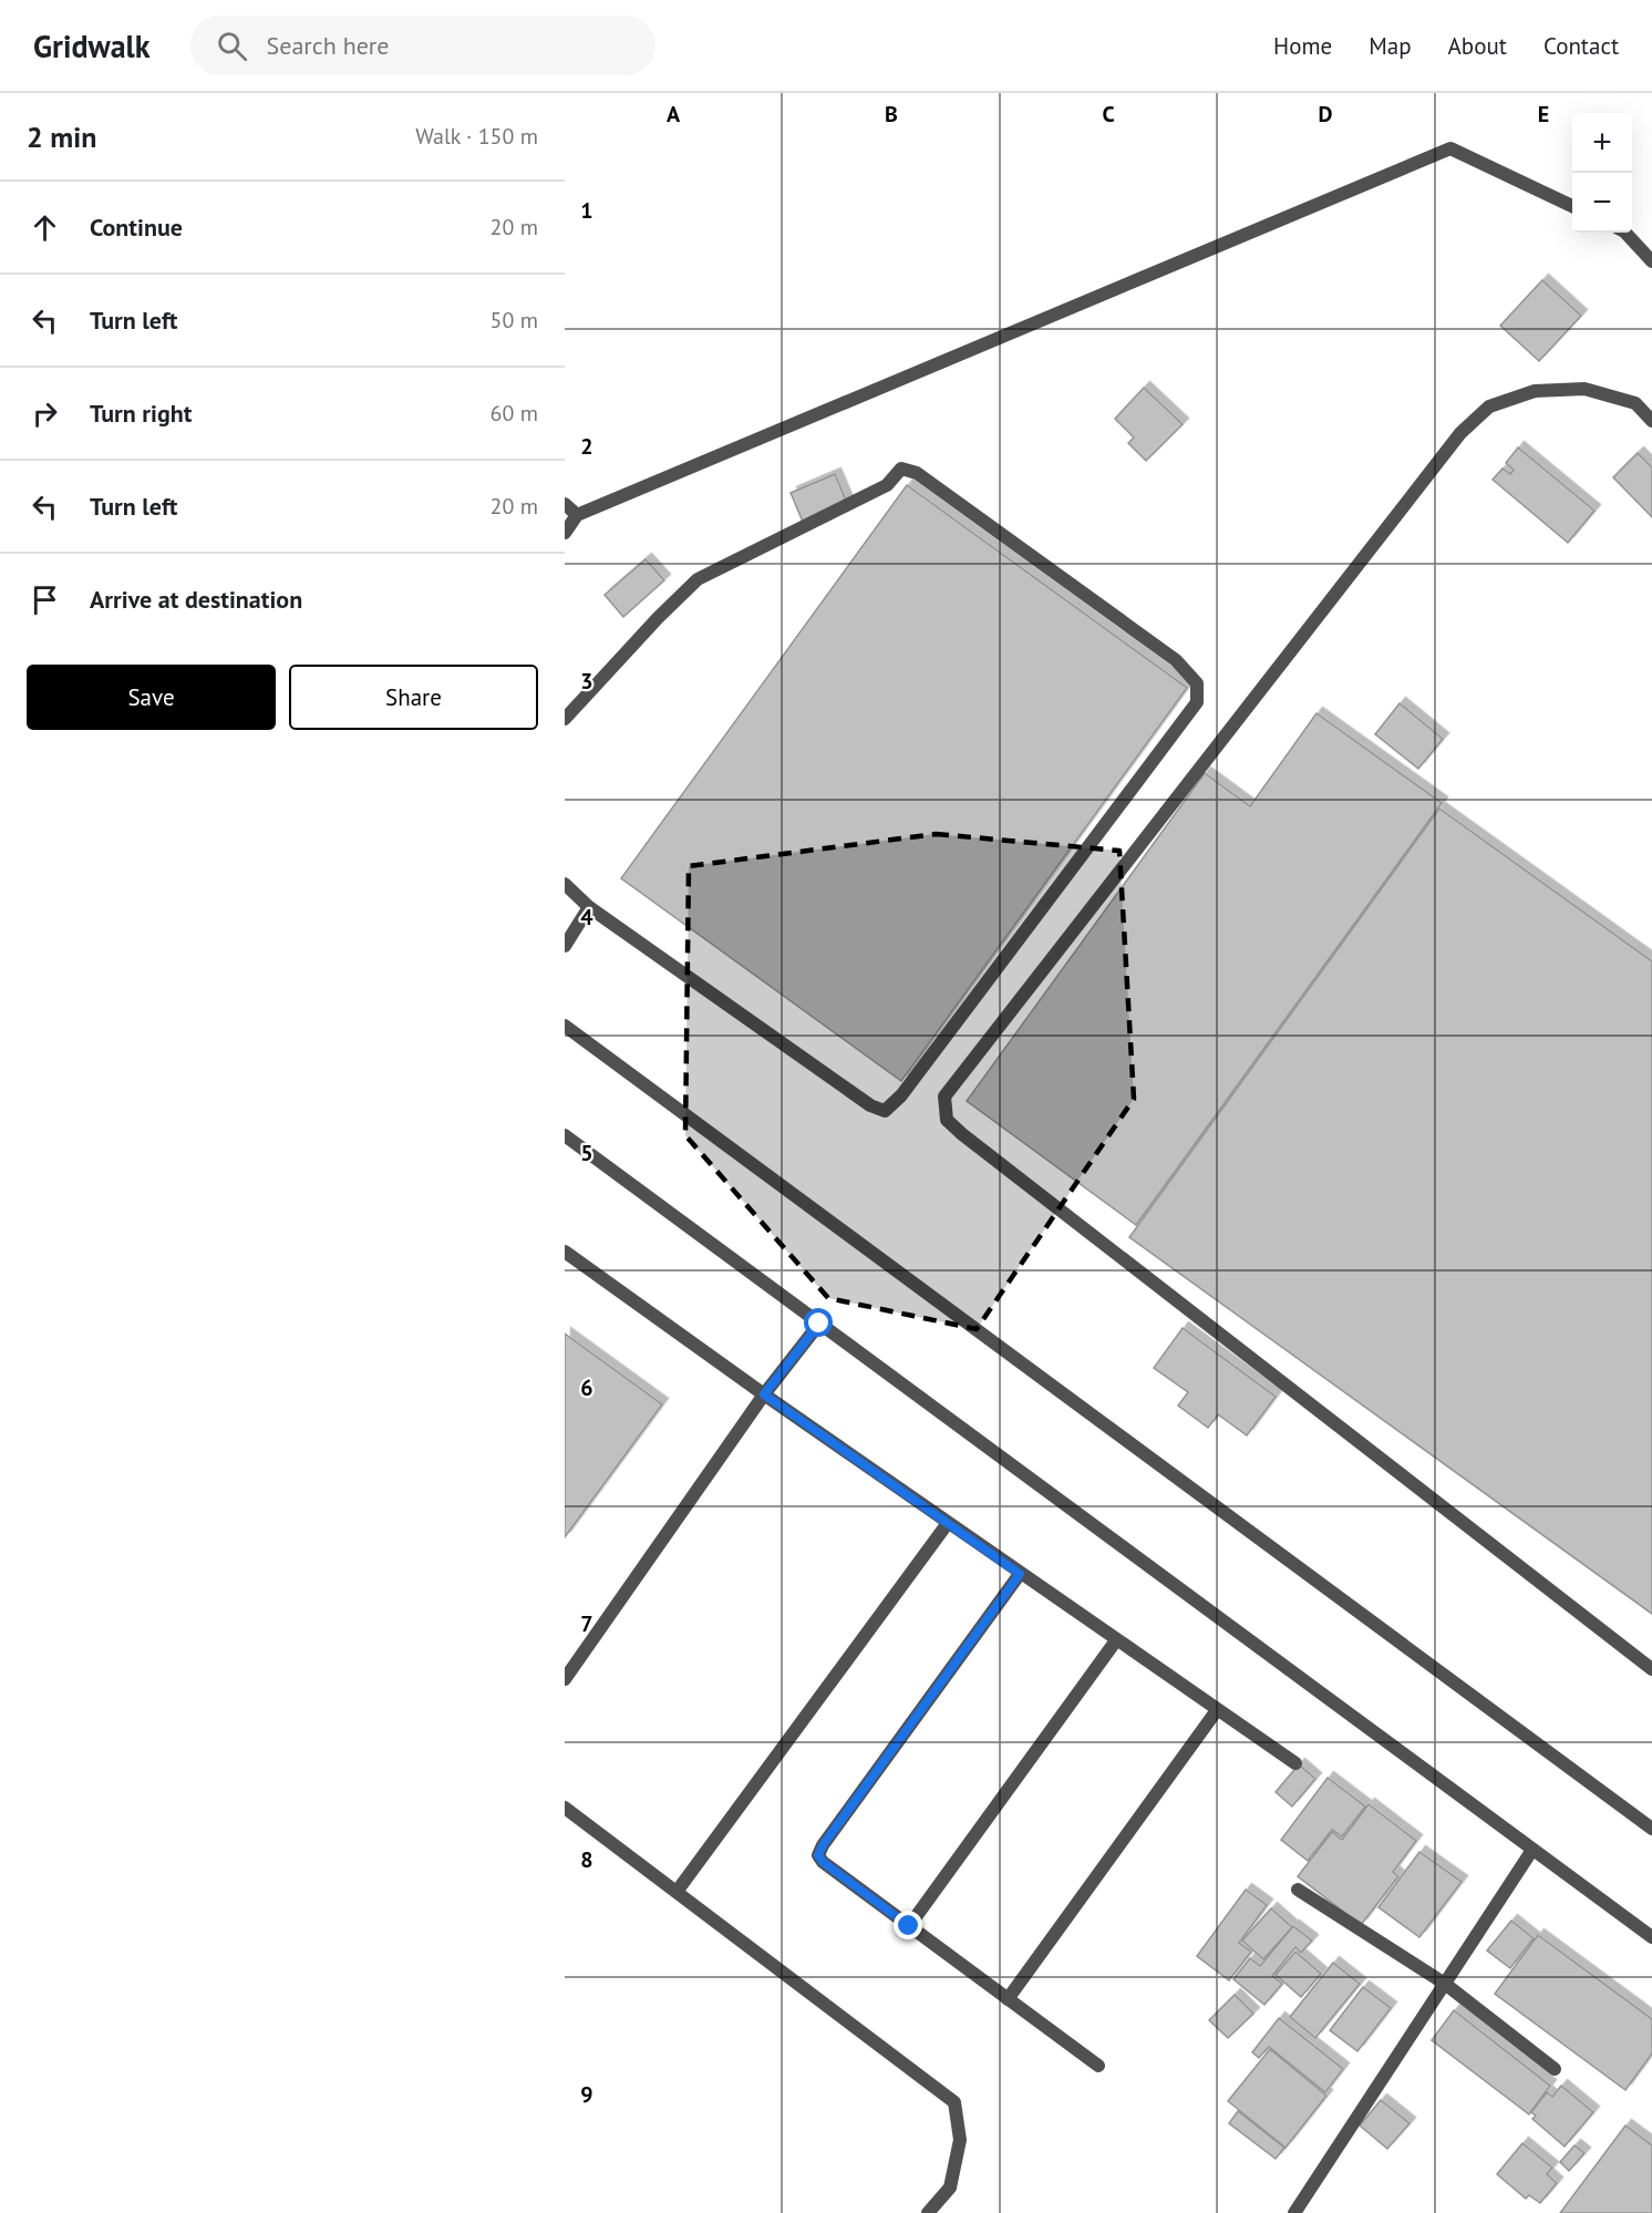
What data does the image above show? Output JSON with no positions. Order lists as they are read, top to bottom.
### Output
{
  "page": {
    "header": "Gridwalk",
    "search": "Search here",
    "nav": [
      "Home",
      "Map",
      "About",
      "Contact"
    ],
    "heading": ["2 min", "Walk · 150 m"],
    "map_buttons": ["+", "−"],
    "list": [
      ["Continue", "20 m"],
      ["Turn left", "50 m"],
      ["Turn right", "60 m"],
      ["Turn left", "20 m"],
      "Arrive at destination"
    ],
    "buttons": ["Save", "Share"]
  },
  "grid": {
    "columns": [
      "A",
      "B",
      "C",
      "D",
      "E"
    ],
    "rows": [
      "1",
      "2",
      "3",
      "4",
      "5",
      "6",
      "7",
      "8",
      "9"
    ]
  }
}
